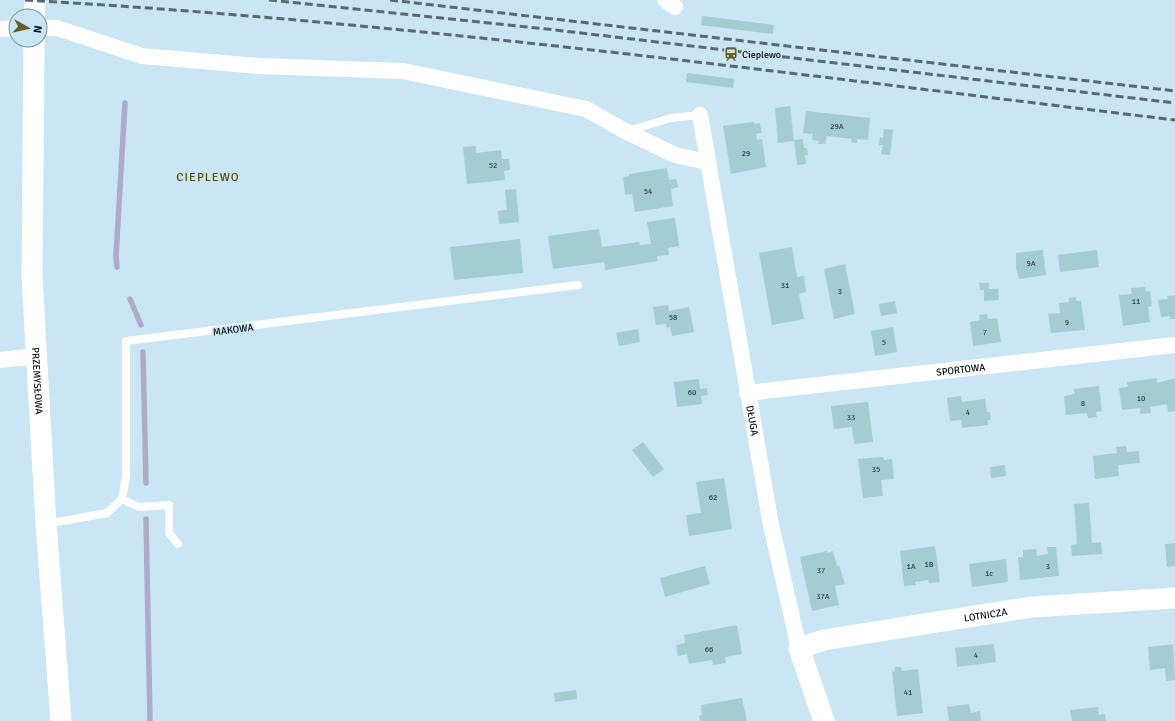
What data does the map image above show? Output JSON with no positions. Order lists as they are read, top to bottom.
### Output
{
  "streets": {
    "street": [
      "SPORTOWA",
      "PRZEMYSŁOWA",
      "DŁUGA",
      "LOTNICZA"
    ],
    "lane": ["MAKOWA"]
  },
  "crossings": [
    ["SPORTOWA", "DŁUGA"],
    ["DŁUGA", "LOTNICZA"]
  ],
  "districts": ["CIEPLEWO"],
  "places": {
    "station": ["Cieplewo"]
  },
  "house_numbers": [
    "29A",
    "29",
    "52",
    "54",
    "9A",
    "31",
    "3",
    "11",
    "58",
    "9",
    "7",
    "5",
    "60",
    "10",
    "8",
    "4",
    "33",
    "35",
    "62",
    "1B",
    "1A",
    "3",
    "37",
    "1c",
    "37A",
    "66",
    "4",
    "41"
  ],
  "north": "right"
}
